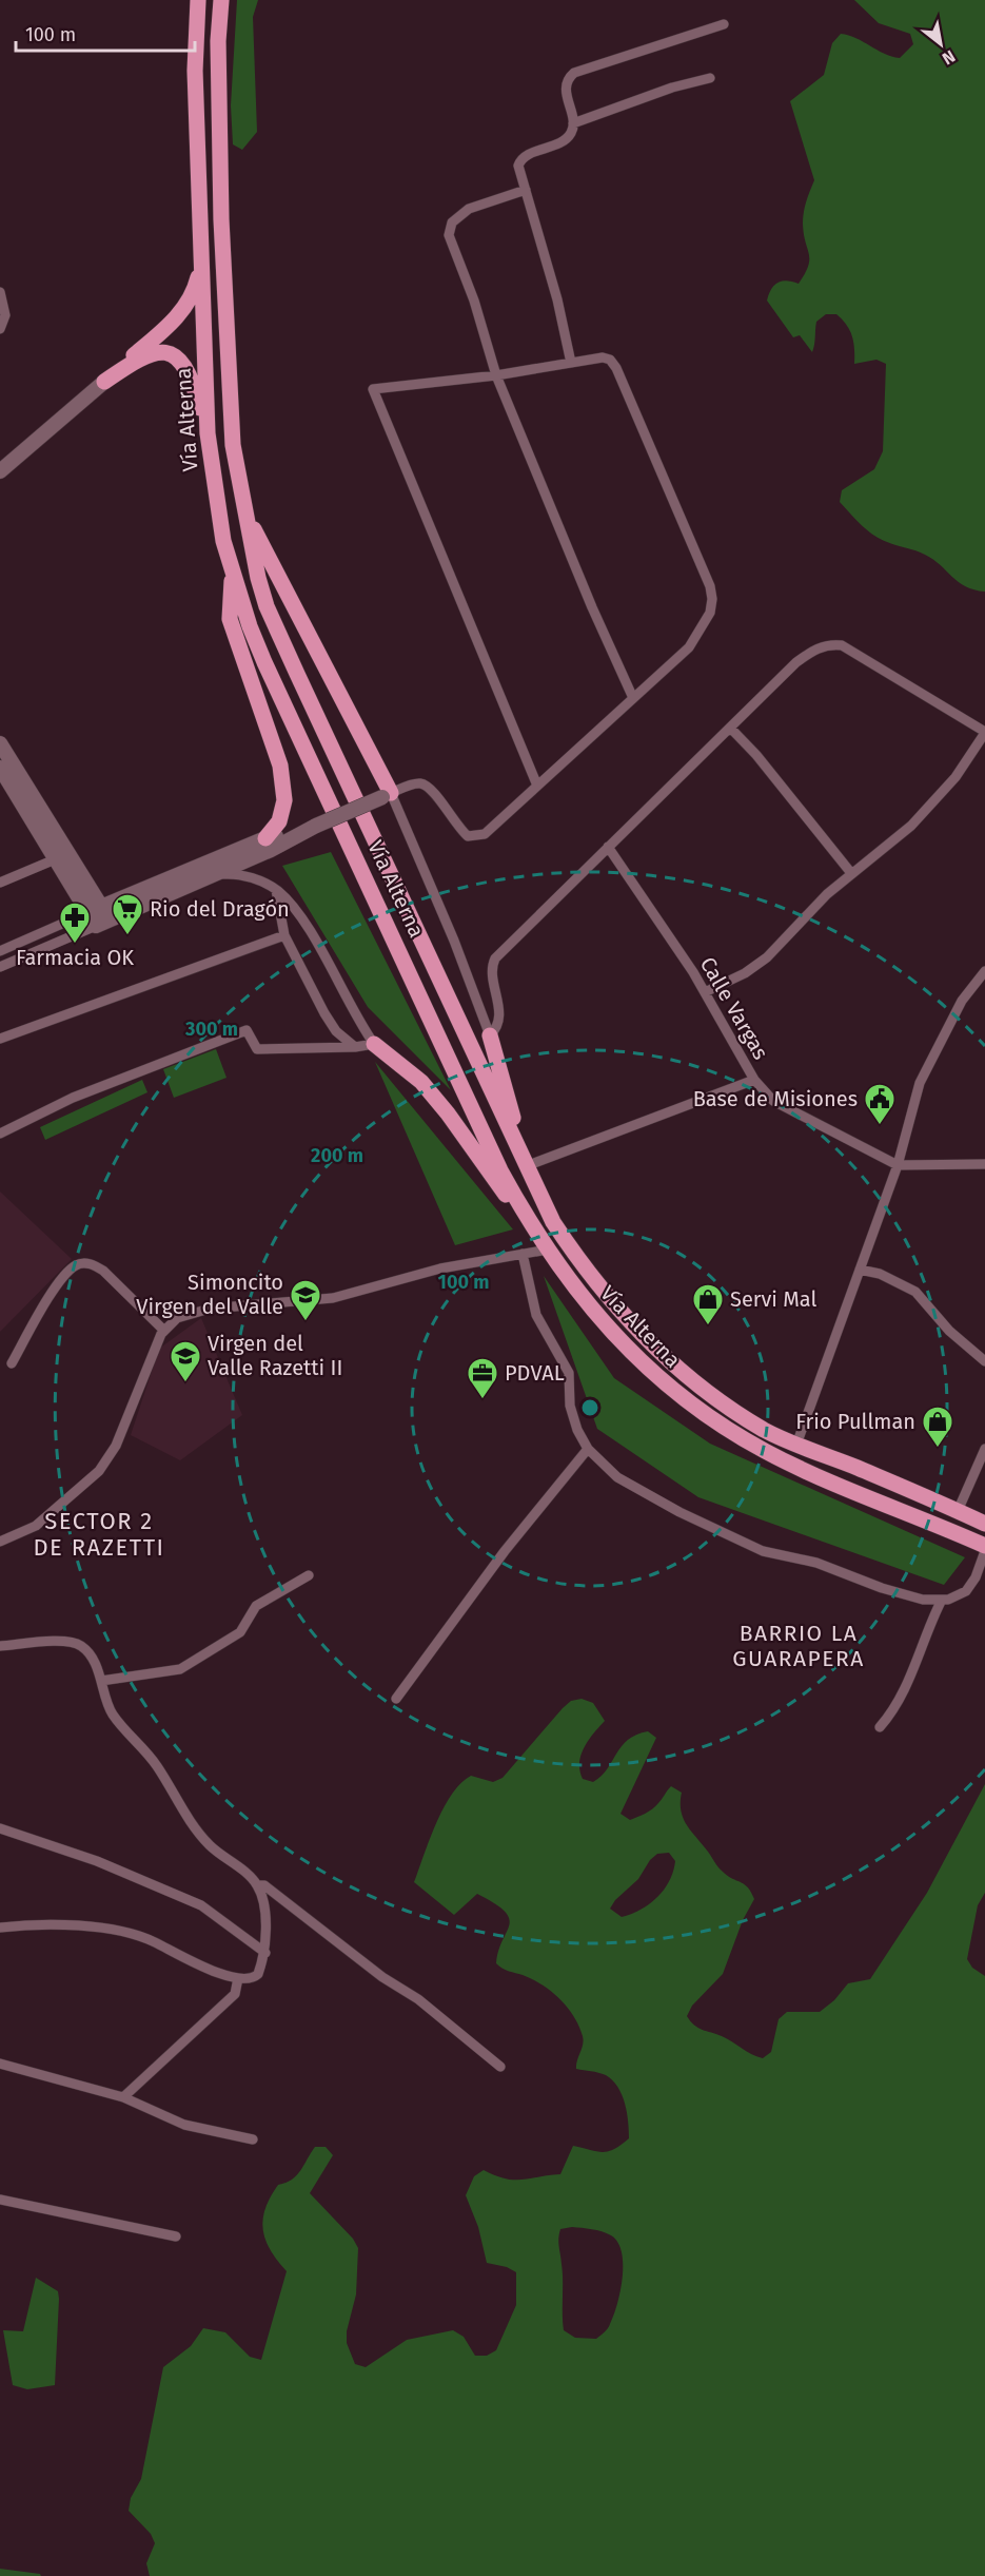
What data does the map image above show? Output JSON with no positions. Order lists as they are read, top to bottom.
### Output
{
  "streets": {
    "highway": ["Vía Alterna"],
    "street": ["Calle Vargas"]
  },
  "districts": ["SECTOR 2 DE RAZETTI", "BARRIO LA GUARAPERA"],
  "places": {
    "supermarket": ["Rio del Dragón"],
    "pharmacy": ["Farmacia OK"],
    "public building": ["Base de Misiones"],
    "school or university": ["Simoncito Virgen del Valle", "Virgen del Valle Razetti II"],
    "shop": ["Servi Mal", "Frio Pullman"],
    "office": ["PDVAL"]
  },
  "scale_bar": "100 m",
  "north": "bottom right",
  "rings": ["300 m", "200 m", "100 m"]
}
